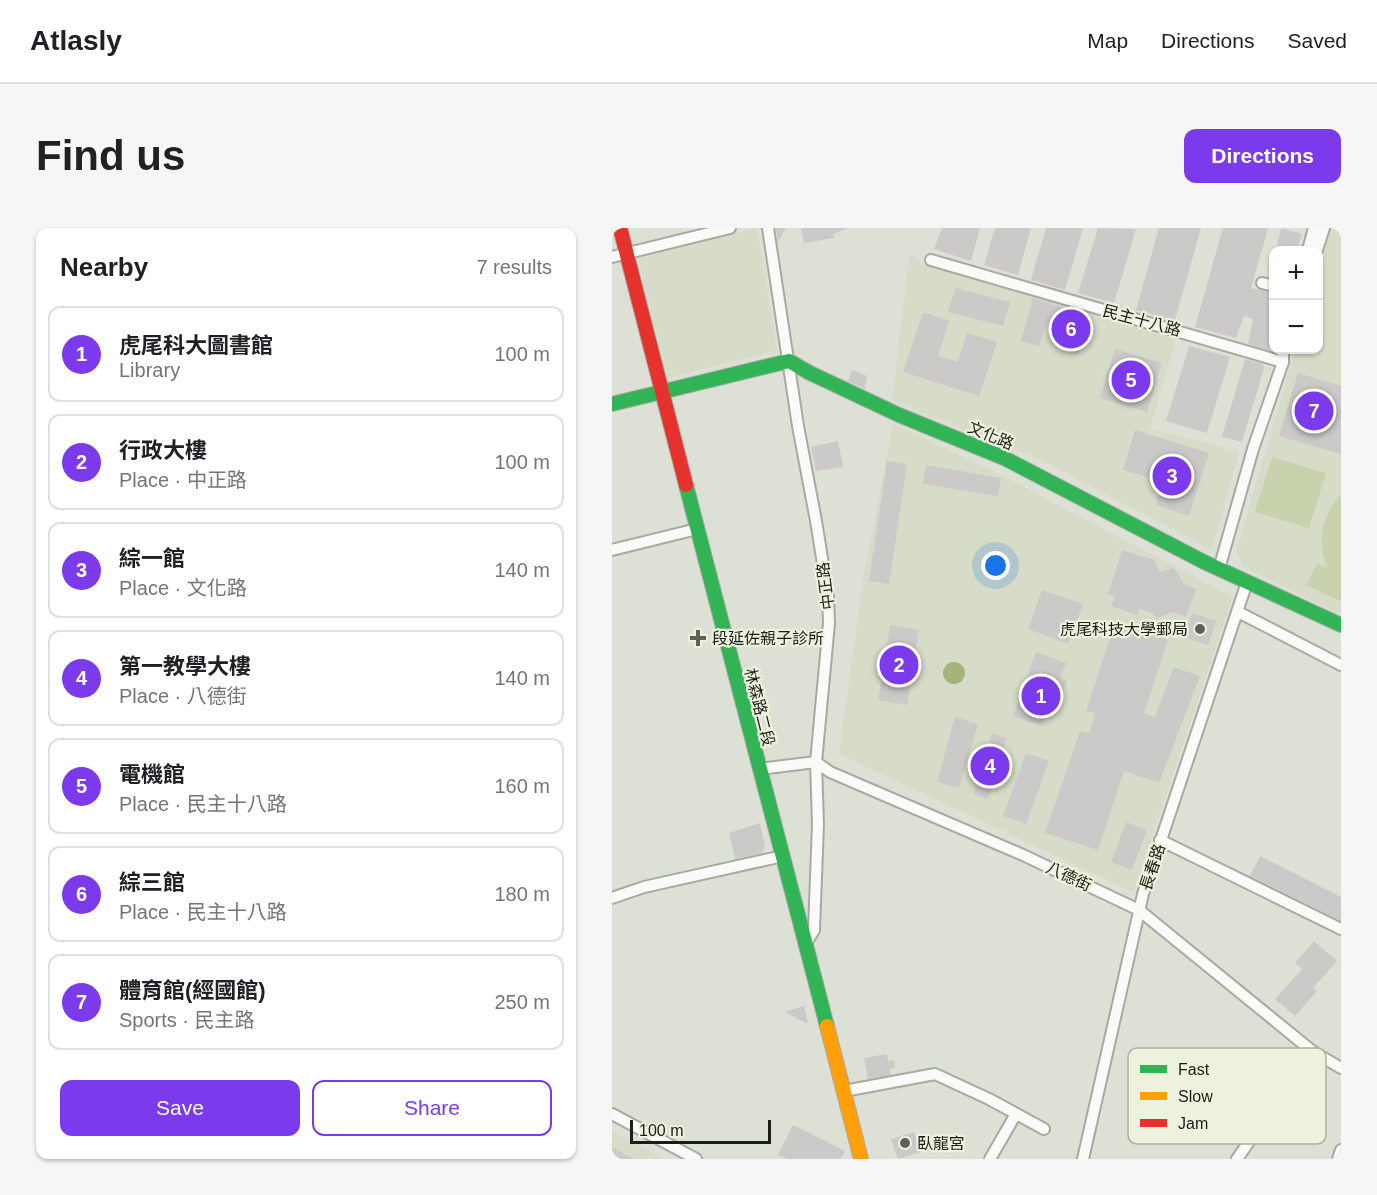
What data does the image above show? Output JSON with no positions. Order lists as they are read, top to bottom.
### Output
{
  "streets": {
    "main road": ["文化路", "林森路二段"],
    "street": [
      "民主十八路",
      "中正路",
      "長春路",
      "八德街"
    ]
  },
  "crossings": [
    ["文化路", "中正路"],
    ["文化路", "長春路"],
    ["中正路", "林森路二段"],
    ["中正路", "八德街"],
    ["長春路", "八德街"]
  ],
  "places": {
    "other": ["虎尾科技大學郵局", "臥龍宮"],
    "health": ["段延佐親子診所"]
  },
  "legend": ["Fast", "Slow", "Jam"],
  "scale_bar": "100 m",
  "page": {
    "header": "Atlasly",
    "nav": ["Map", "Directions", "Saved"],
    "buttons": [
      "Directions",
      ["Save", "Share"]
    ],
    "title": "Find us",
    "heading": ["Nearby", "7 results"],
    "map_buttons": ["+", "−"],
    "list": [
      {
        "mark": "1",
        "name": "虎尾科大圖書館",
        "note": "Library",
        "value": "100 m"
      },
      {
        "mark": "2",
        "name": "行政大樓",
        "note": "Place · 中正路",
        "value": "100 m"
      },
      {
        "mark": "3",
        "name": "綜一館",
        "note": "Place · 文化路",
        "value": "140 m"
      },
      {
        "mark": "4",
        "name": "第一教學大樓",
        "note": "Place · 八德街",
        "value": "140 m"
      },
      {
        "mark": "5",
        "name": "電機館",
        "note": "Place · 民主十八路",
        "value": "160 m"
      },
      {
        "mark": "6",
        "name": "綜三館",
        "note": "Place · 民主十八路",
        "value": "180 m"
      },
      {
        "mark": "7",
        "name": "體育館(經國館)",
        "note": "Sports · 民主路",
        "value": "250 m"
      }
    ],
    "pins": [
      "6",
      "5",
      "7",
      "3",
      "2",
      "1",
      "4"
    ],
    "scale": "100 m"
  }
}
